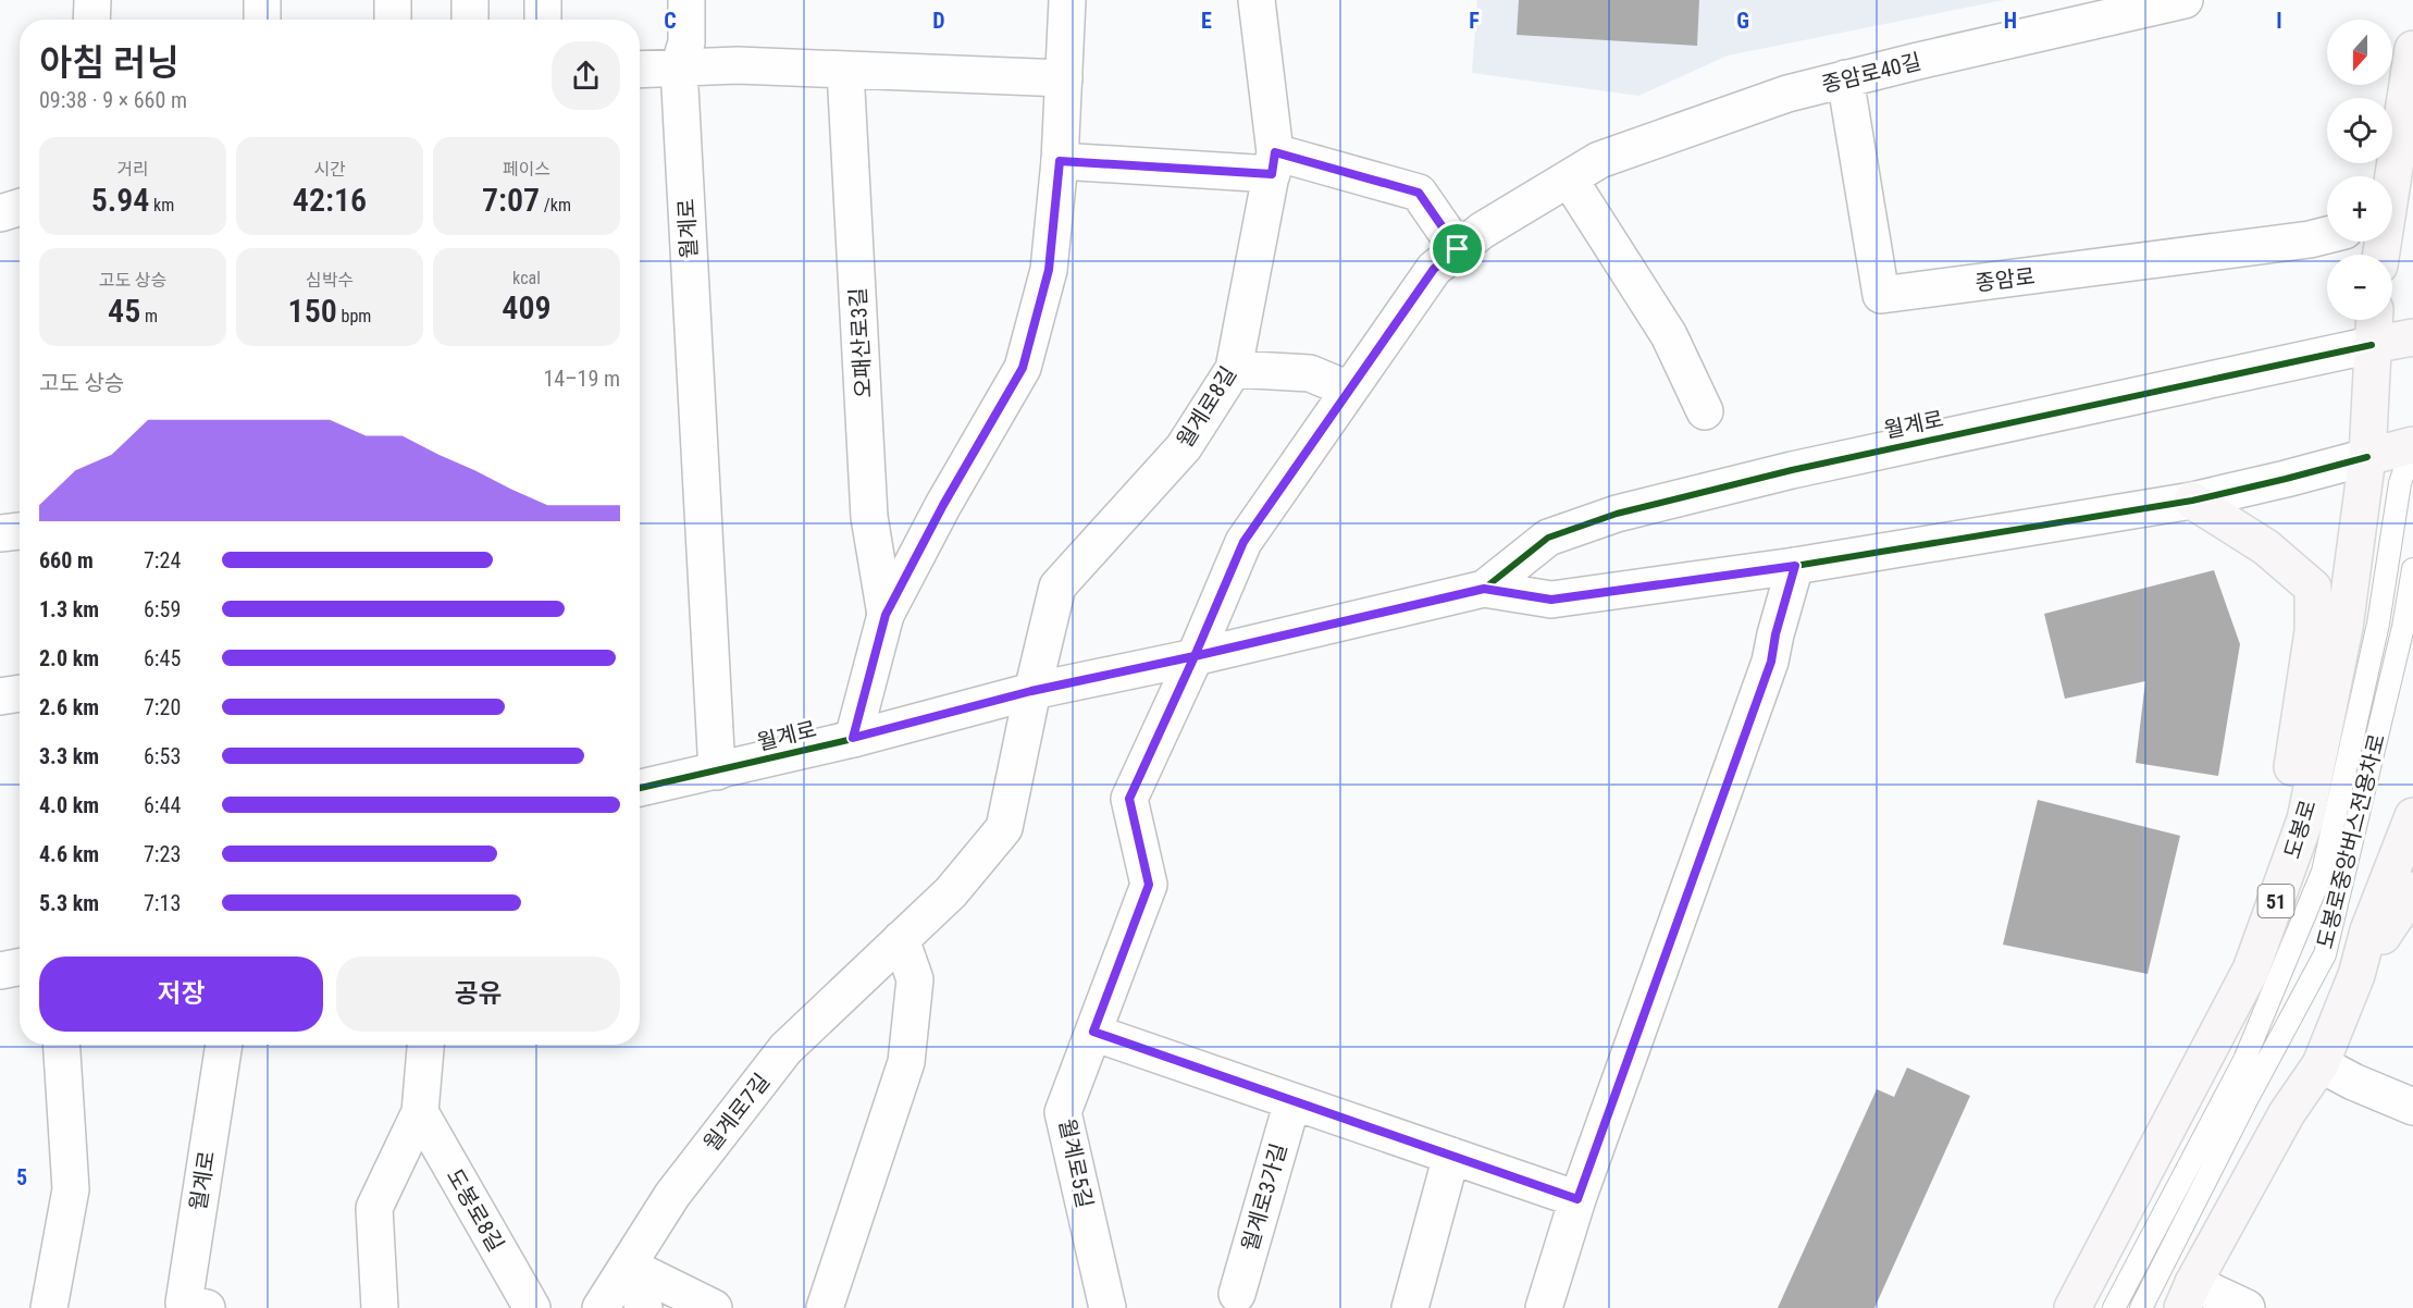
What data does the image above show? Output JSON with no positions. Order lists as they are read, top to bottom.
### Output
{
  "streets": {
    "main road": ["도봉로", "51"],
    "street": [
      "종암로40길",
      "월계로",
      "종암로",
      "오패산로3길",
      "월계로8길",
      "월계로7길",
      "월계로5길",
      "월계로3가길",
      "도봉로8길"
    ],
    "lane": ["도봉로중앙버스전용차로"]
  },
  "crossings": [
    ["종암로40길", "월계로"],
    ["종암로40길", "종암로"],
    ["종암로40길", "월계로5길"],
    ["월계로", "오패산로3길"],
    ["월계로", "월계로8길"],
    ["월계로", "도봉로"],
    ["월계로", "51"],
    ["월계로", "월계로7길"],
    ["월계로", "월계로5길"],
    ["월계로8길", "월계로7길"],
    ["도봉로", "51"]
  ],
  "north": "bottom",
  "page": {
    "map_buttons": ["+", "−"],
    "heading": ["아침 러닝", "09:38 · 9 × 660 m"],
    "stats": [
      ["거리", "5.94 km"],
      ["시간", "42:16"],
      ["페이스", "7:07 /km"],
      ["고도 상승", "45 m"],
      ["심박수", "150 bpm"],
      ["kcal", "409"]
    ],
    "chart": ["고도 상승", "14–19 m"],
    "list": [
      {
        "name": "660 m",
        "note": "7:24"
      },
      {
        "name": "1.3 km",
        "note": "6:59"
      },
      {
        "name": "2.0 km",
        "note": "6:45"
      },
      {
        "name": "2.6 km",
        "note": "7:20"
      },
      {
        "name": "3.3 km",
        "note": "6:53"
      },
      {
        "name": "4.0 km",
        "note": "6:44"
      },
      {
        "name": "4.6 km",
        "note": "7:23"
      },
      {
        "name": "5.3 km",
        "note": "7:13"
      }
    ],
    "buttons": ["저장", "공유"]
  },
  "grid": {
    "columns": [
      "C",
      "D",
      "E",
      "F",
      "G",
      "H",
      "I"
    ],
    "rows": ["5"]
  }
}
